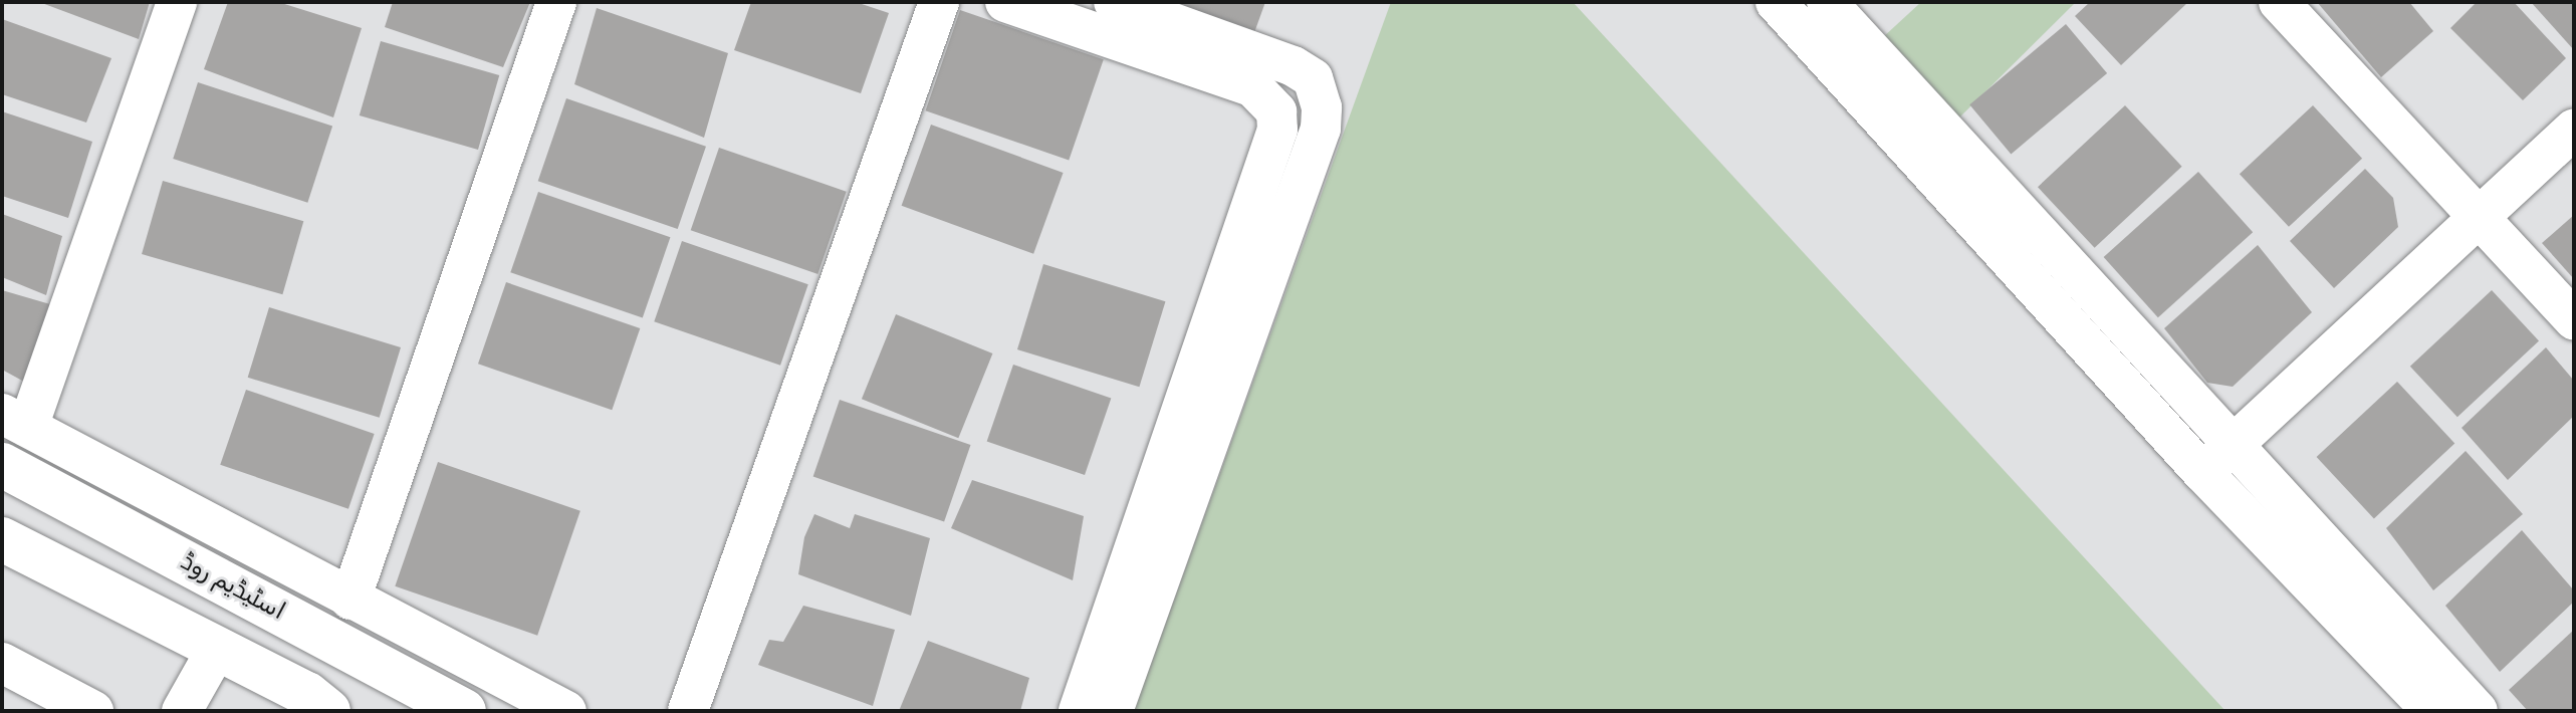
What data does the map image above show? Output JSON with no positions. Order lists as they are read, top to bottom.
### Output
{
  "streets": {
    "main road": ["اسٹیڈیم روڈ"]
  }
}
